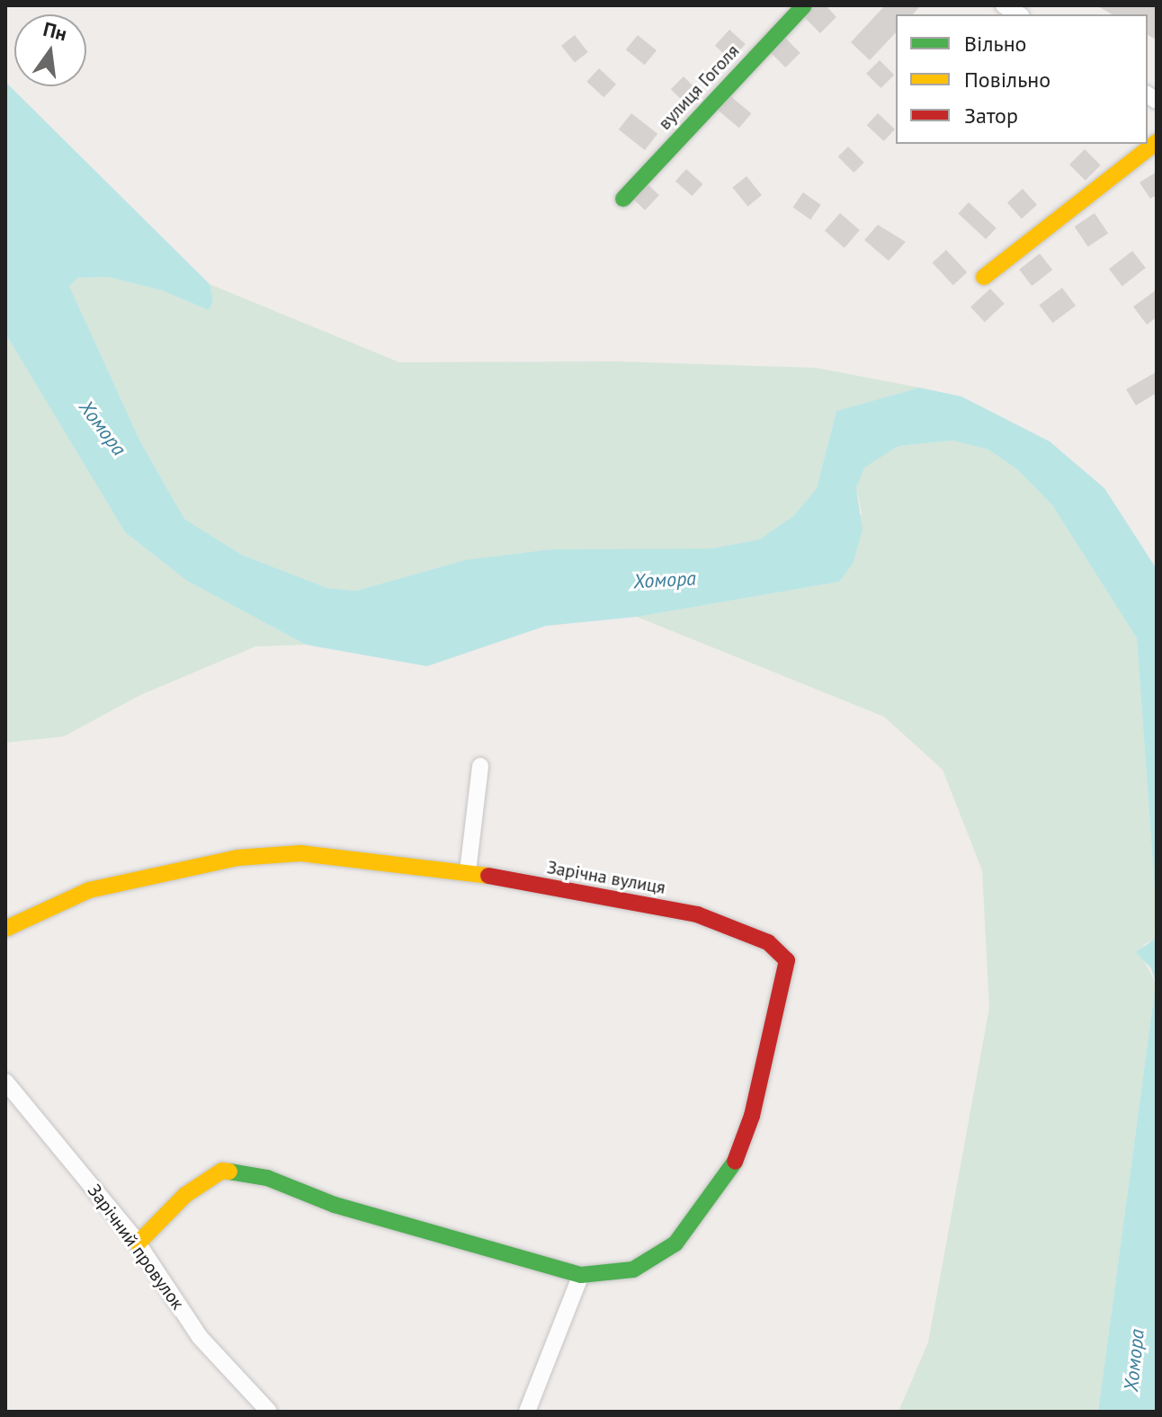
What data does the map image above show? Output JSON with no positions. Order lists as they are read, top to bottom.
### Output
{
  "streets": {
    "street": ["вулиця Гоголя", "Зарічна вулиця", "Зарічний провулок"]
  },
  "crossings": [
    ["Зарічна вулиця", "Зарічний провулок"]
  ],
  "water": ["Хомора"],
  "legend": ["Вільно", "Повільно", "Затор"],
  "north": "top"
}
